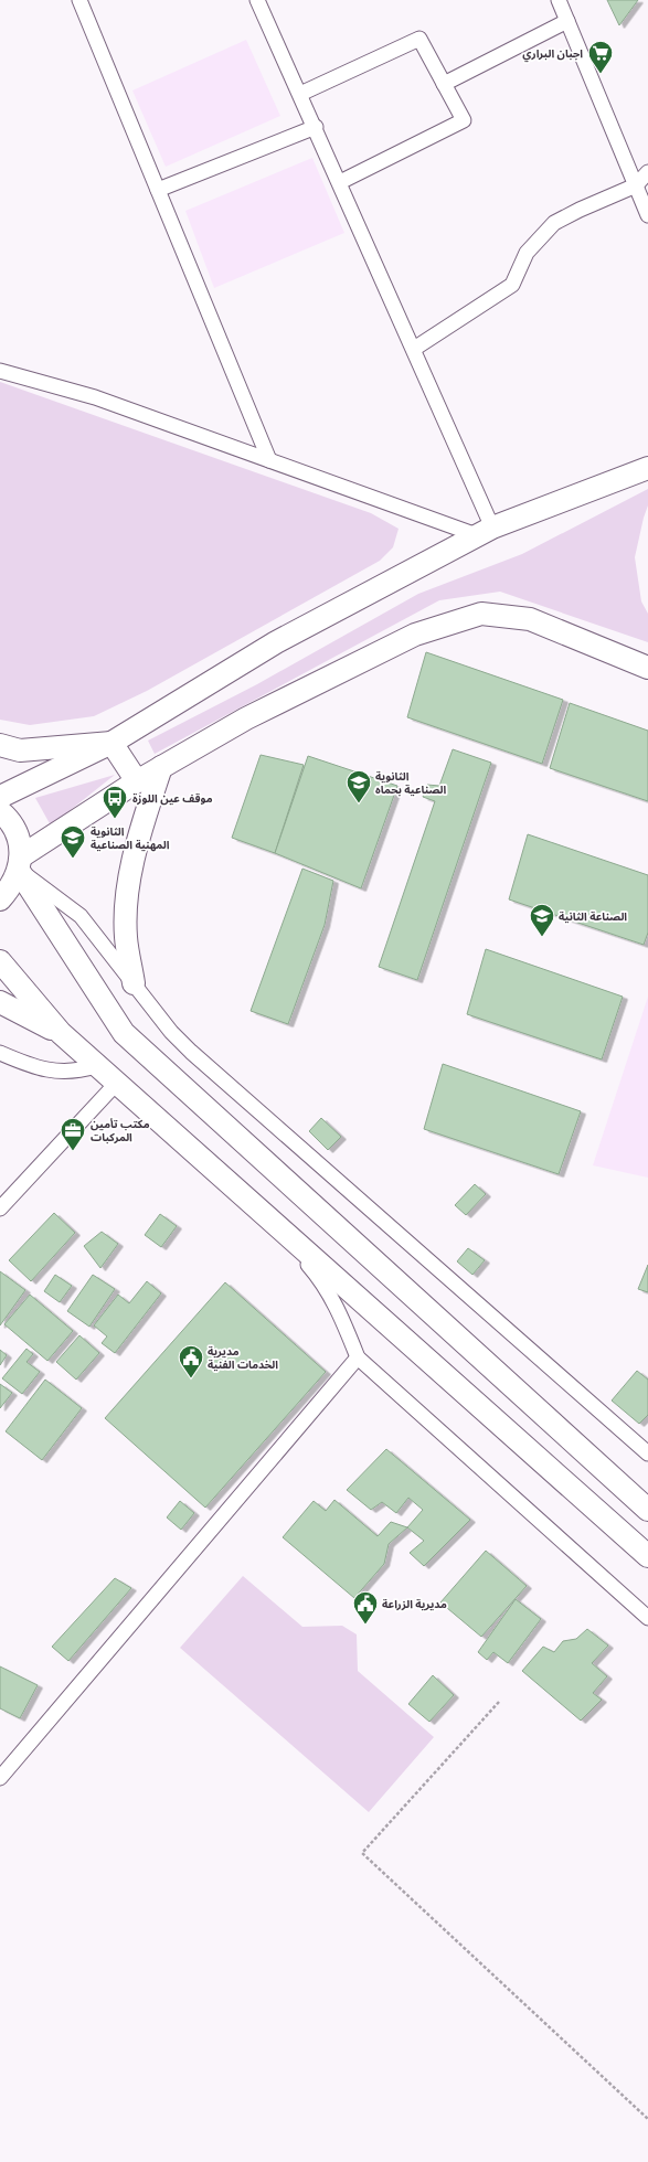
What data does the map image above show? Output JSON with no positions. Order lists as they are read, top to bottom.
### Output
{
  "places": {
    "supermarket": ["اجبان البراري"],
    "school or university": ["الثانوية الصناعية بحماه", "الثانوية المهنية الصناعية", "الصناعة الثانية"],
    "bus stop": ["موقف عين اللوزة"],
    "office": ["مكتب تأمين المركبات"],
    "public building": ["مديرية الخدمات الفنية", "مديرية الزراعة"]
  }
}
